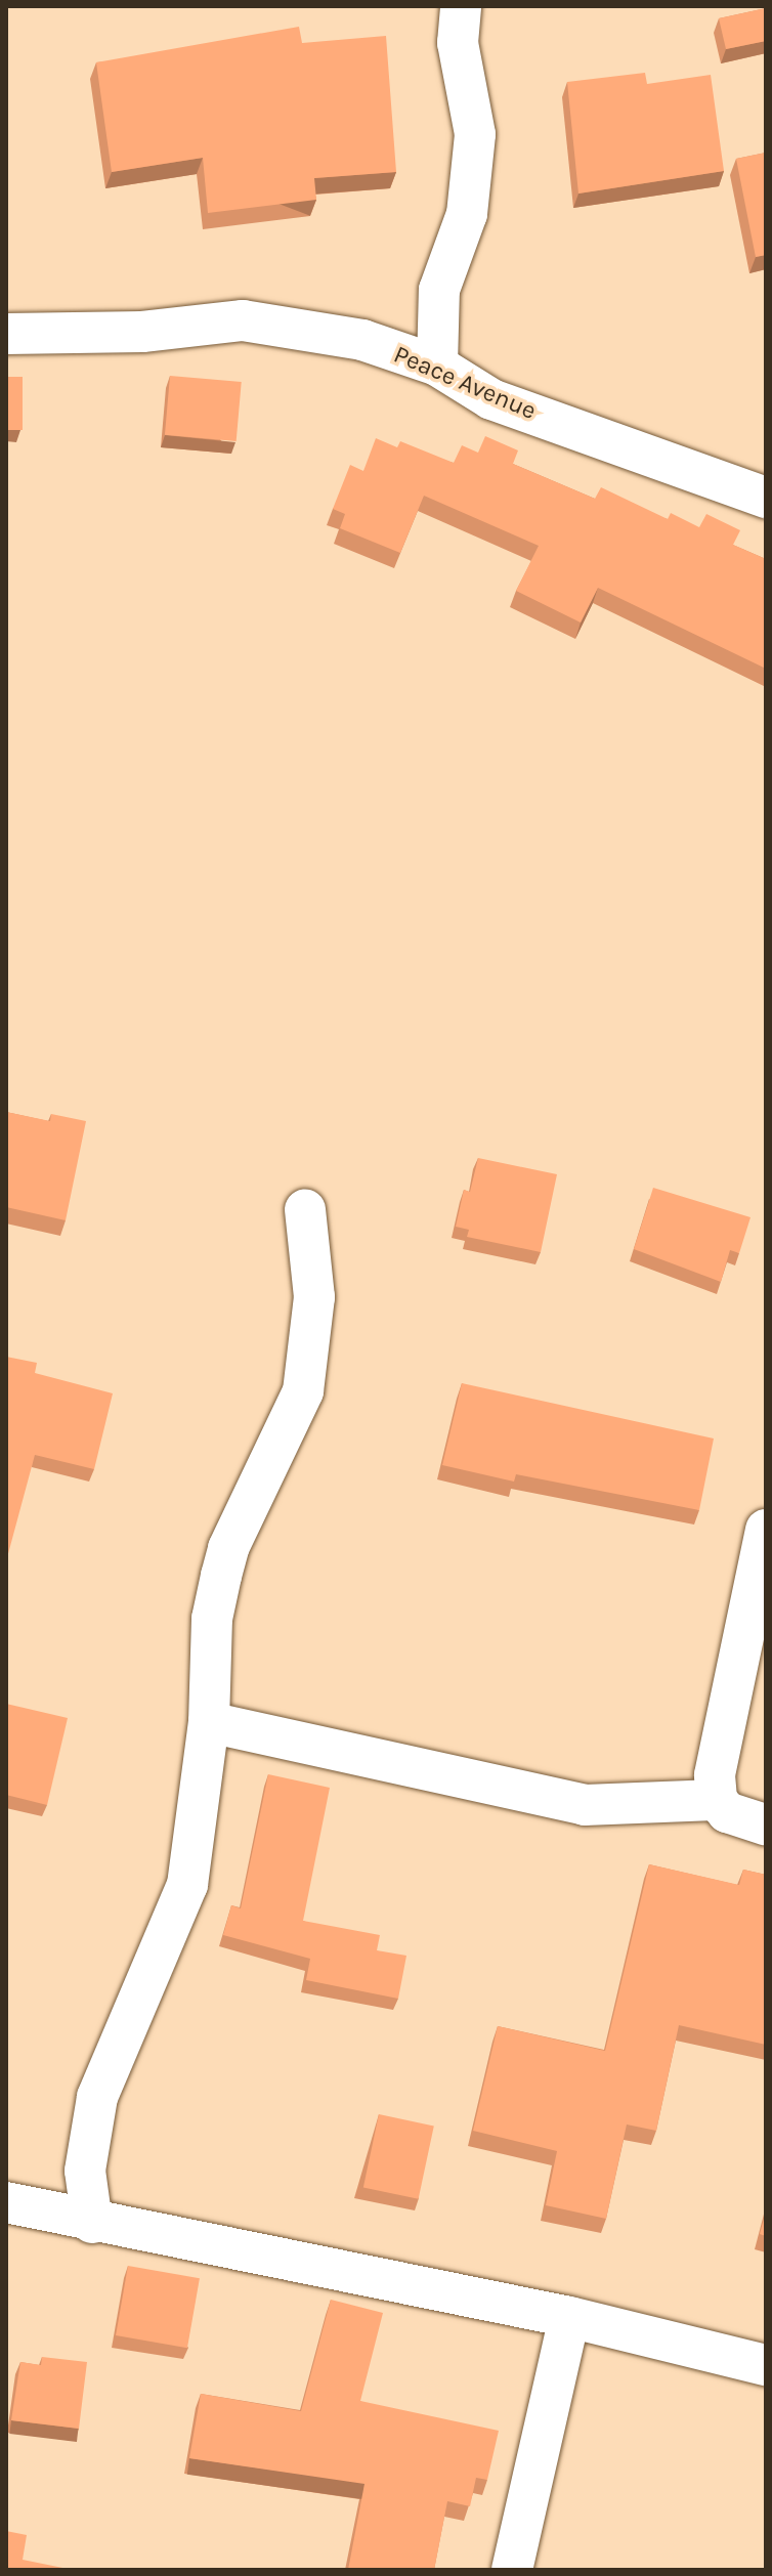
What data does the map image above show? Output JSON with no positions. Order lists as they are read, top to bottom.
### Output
{
  "streets": {
    "street": ["Peace Avenue"]
  }
}
